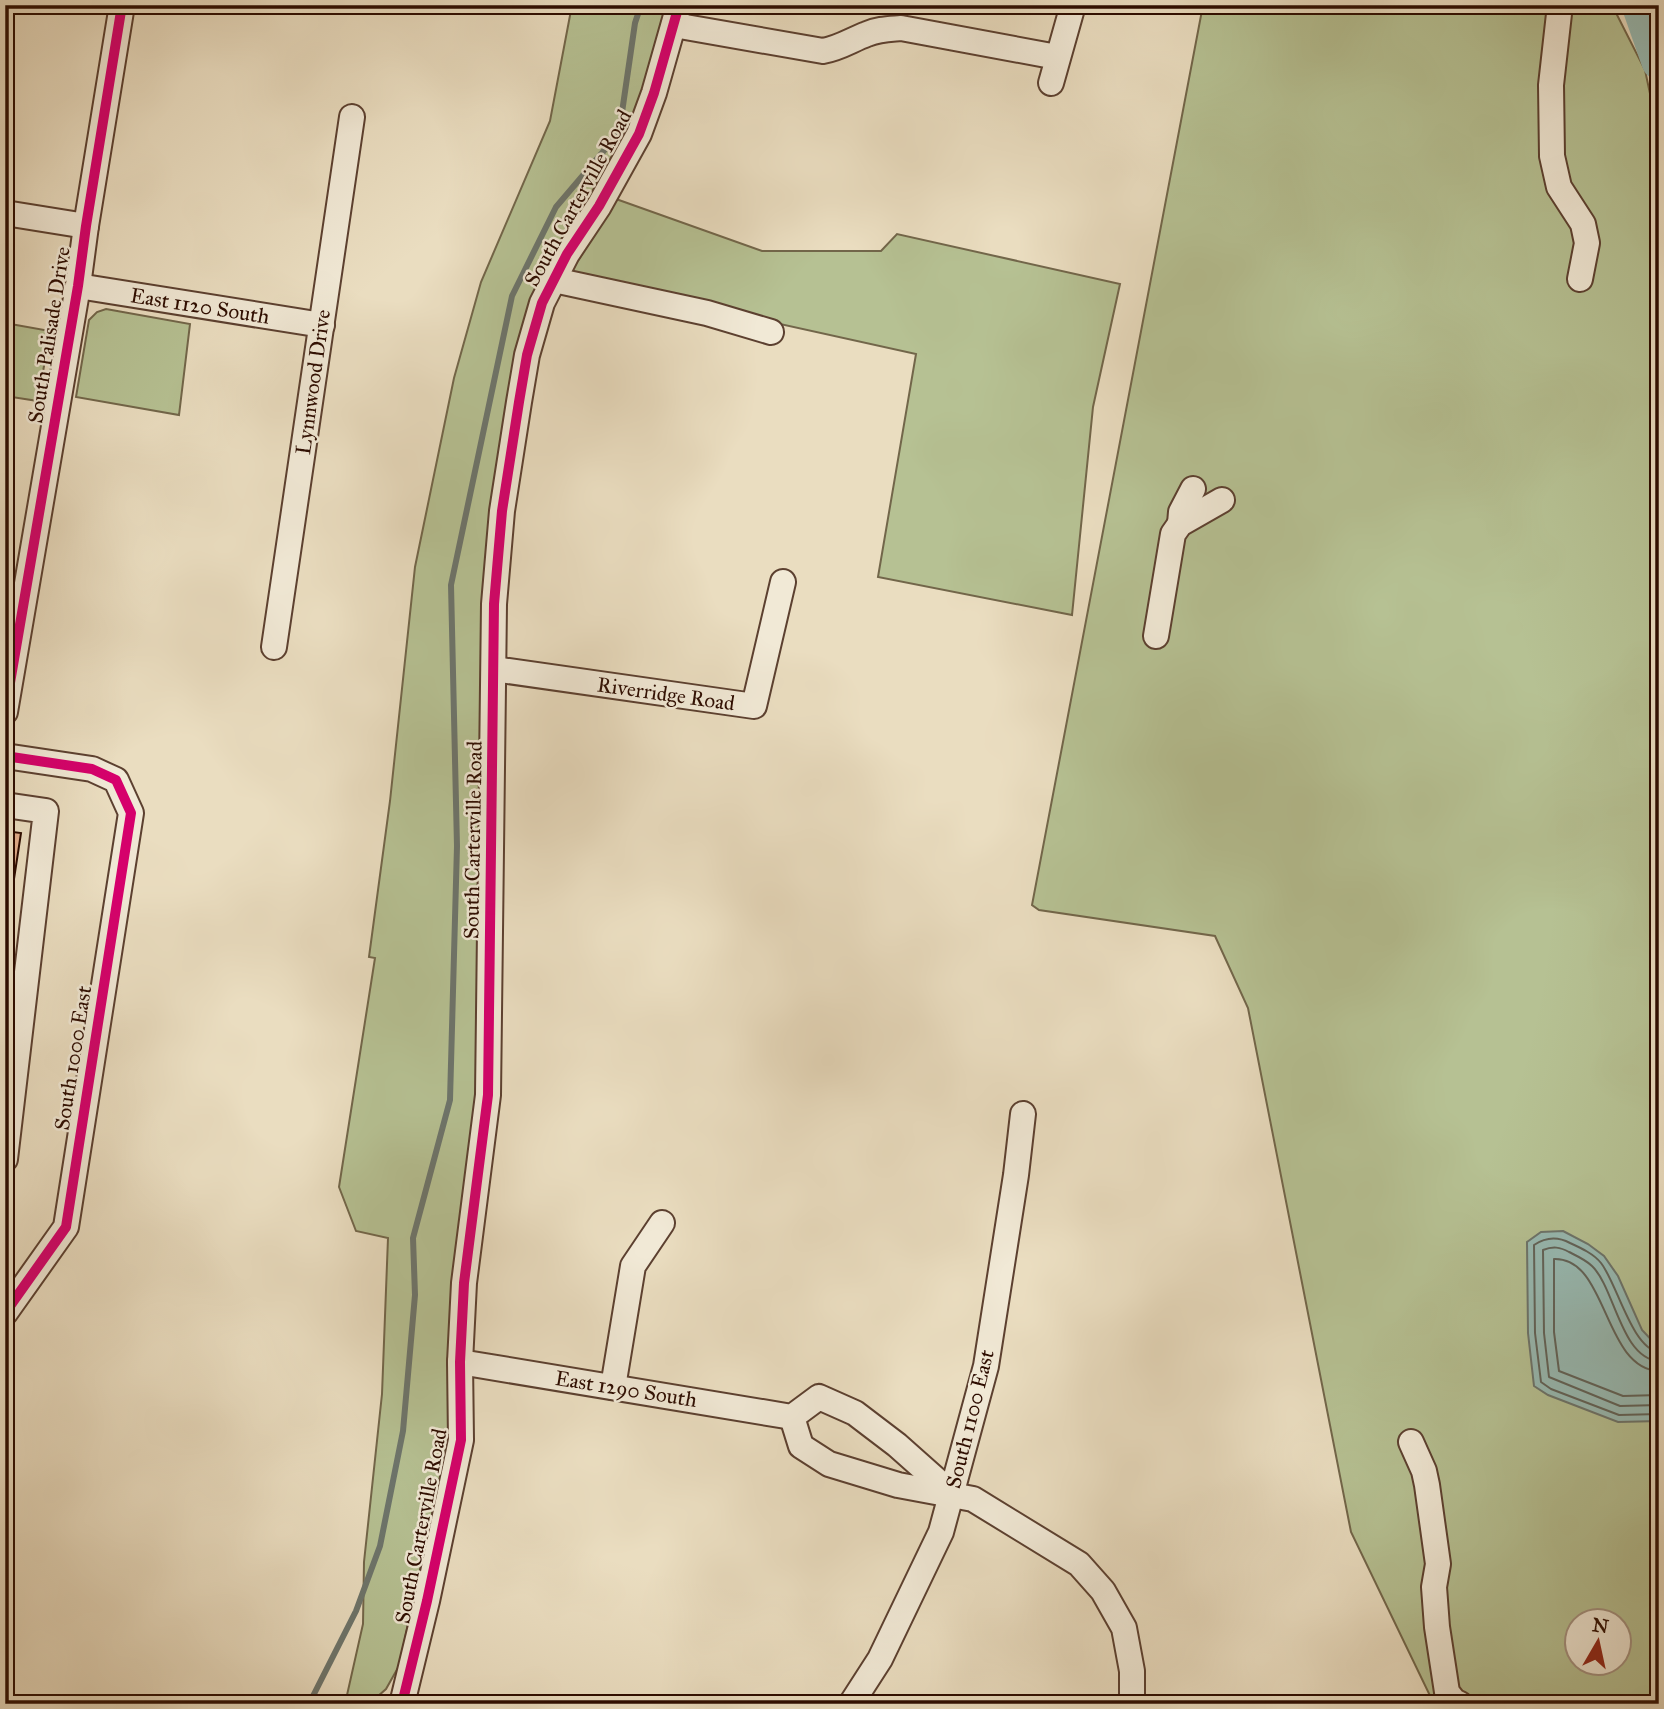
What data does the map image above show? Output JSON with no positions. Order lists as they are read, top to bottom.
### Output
{
  "streets": {
    "street": [
      "South Carterville Road",
      "East 1120 South",
      "South Palisade Drive",
      "Lynnwood Drive",
      "Riverridge Road",
      "South 1000 East",
      "East 1290 South",
      "South 1100 East"
    ]
  },
  "crossings": [
    ["South Carterville Road", "Riverridge Road"],
    ["South Carterville Road", "East 1290 South"],
    ["East 1120 South", "South Palisade Drive"],
    ["East 1120 South", "Lynnwood Drive"]
  ],
  "north": "top"
}
